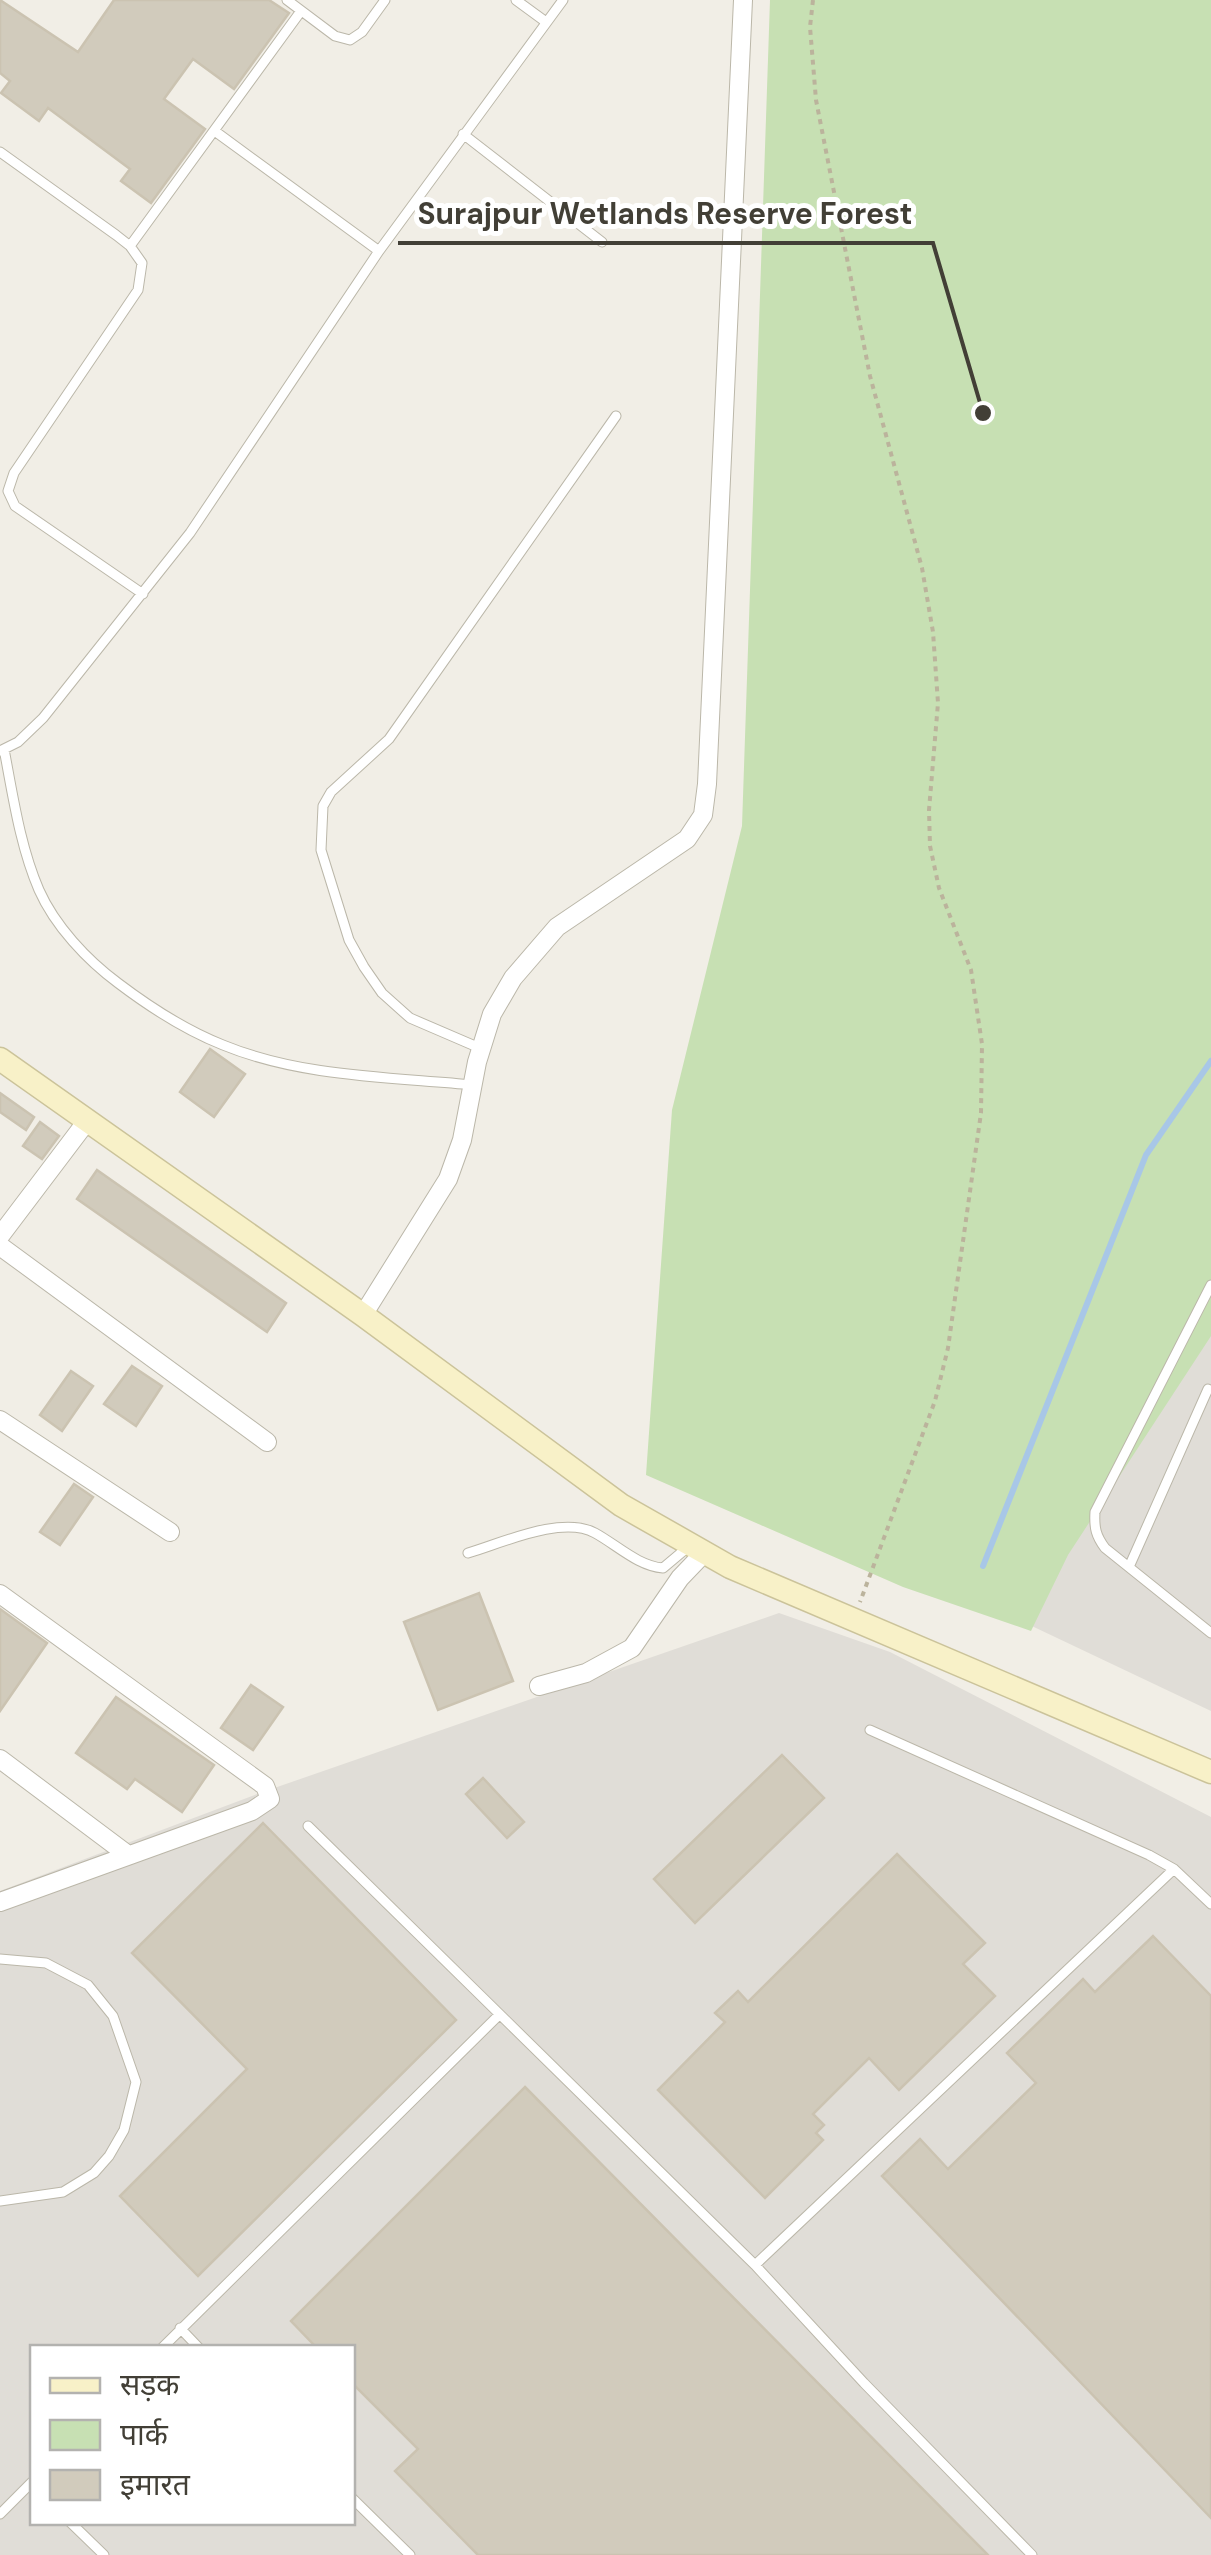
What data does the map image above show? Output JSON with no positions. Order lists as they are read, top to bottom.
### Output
{
  "places": ["Surajpur Wetlands Reserve Forest"],
  "legend": ["सड़क", "पार्क", "इमारत"]
}
